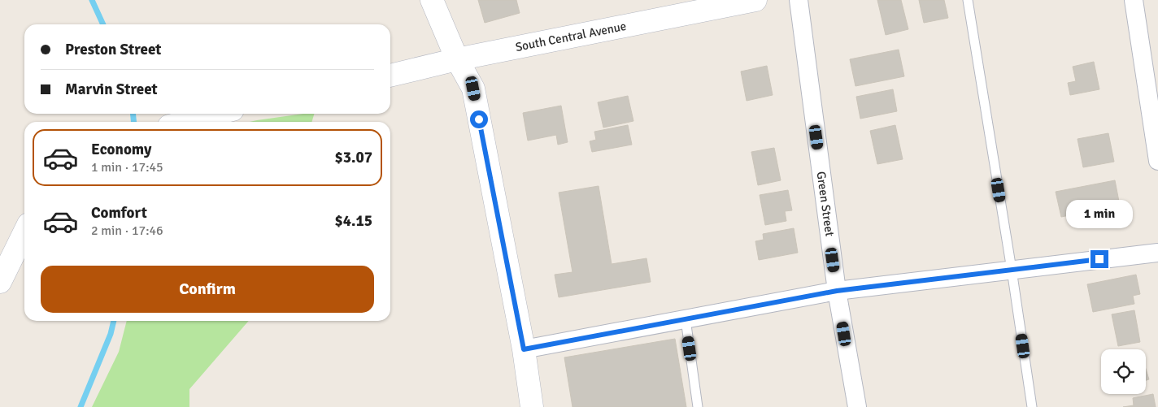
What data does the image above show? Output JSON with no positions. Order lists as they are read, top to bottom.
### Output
{
  "streets": {
    "main road": ["South Central Avenue"],
    "street": ["Green Street"]
  },
  "page": {
    "banner": ["Preston Street", "Marvin Street"],
    "list": [
      {
        "name": "Economy",
        "note": "1 min · 17:45",
        "value": "$3.07"
      },
      {
        "name": "Comfort",
        "note": "2 min · 17:46",
        "value": "$4.15"
      }
    ],
    "bubble": "1 min",
    "buttons": "Confirm"
  }
}
